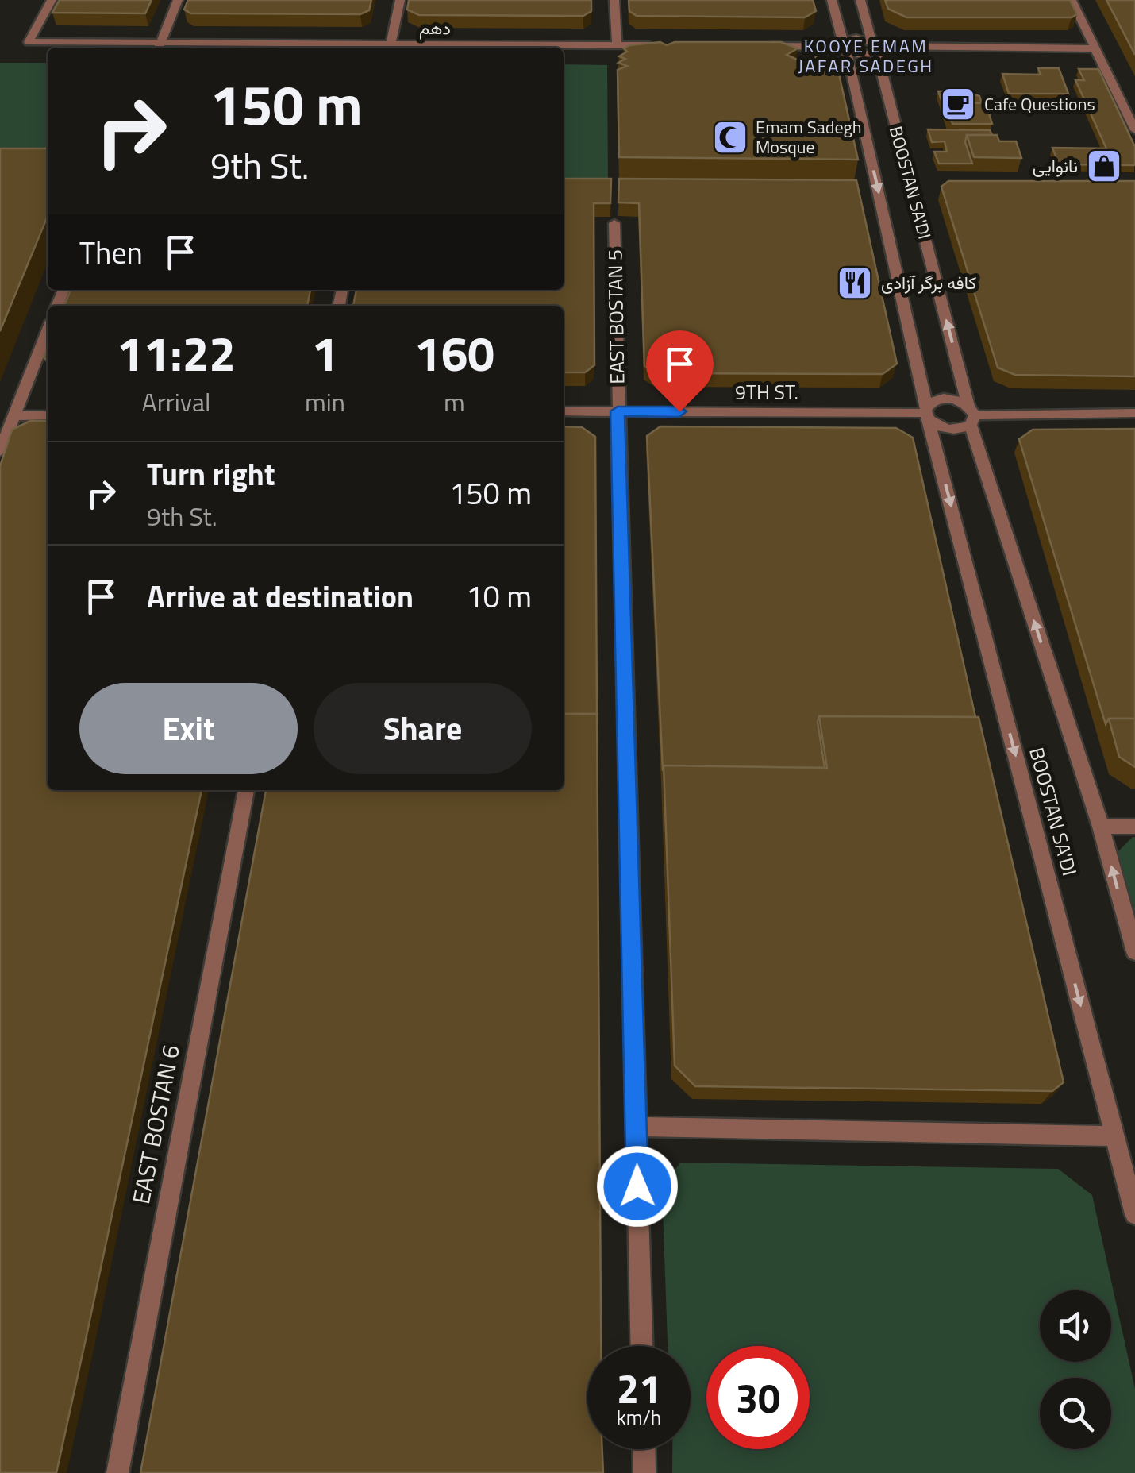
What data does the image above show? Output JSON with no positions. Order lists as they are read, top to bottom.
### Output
{
  "streets": {
    "street": [
      "دهم",
      "BOOSTAN SA'DI",
      "EAST BOSTAN 5",
      "9TH ST.",
      "EAST BOSTAN 6"
    ]
  },
  "crossings": [
    ["BOOSTAN SA'DI", "9TH ST."],
    ["EAST BOSTAN 5", "9TH ST."]
  ],
  "districts": ["KOOYE EMAM JAFAR SADEGH"],
  "places": {
    "cafe": ["Cafe Questions"],
    "mosque": ["Emam Sadegh Mosque"],
    "shop": ["نانوایی"],
    "restaurant": ["کافه برگر آزادی"]
  },
  "page": {
    "turn": ["150 m", "9th St."],
    "then": "Then",
    "eta": [
      "11:22",
      "Arrival",
      "1",
      "min",
      "160",
      "m"
    ],
    "list": [
      {
        "name": "Turn right",
        "note": "9th St.",
        "value": "150 m"
      },
      {
        "name": "Arrive at destination",
        "value": "10 m"
      }
    ],
    "buttons": ["Exit", "Share"],
    "speed": "21 km/h",
    "limit": "30"
  }
}
